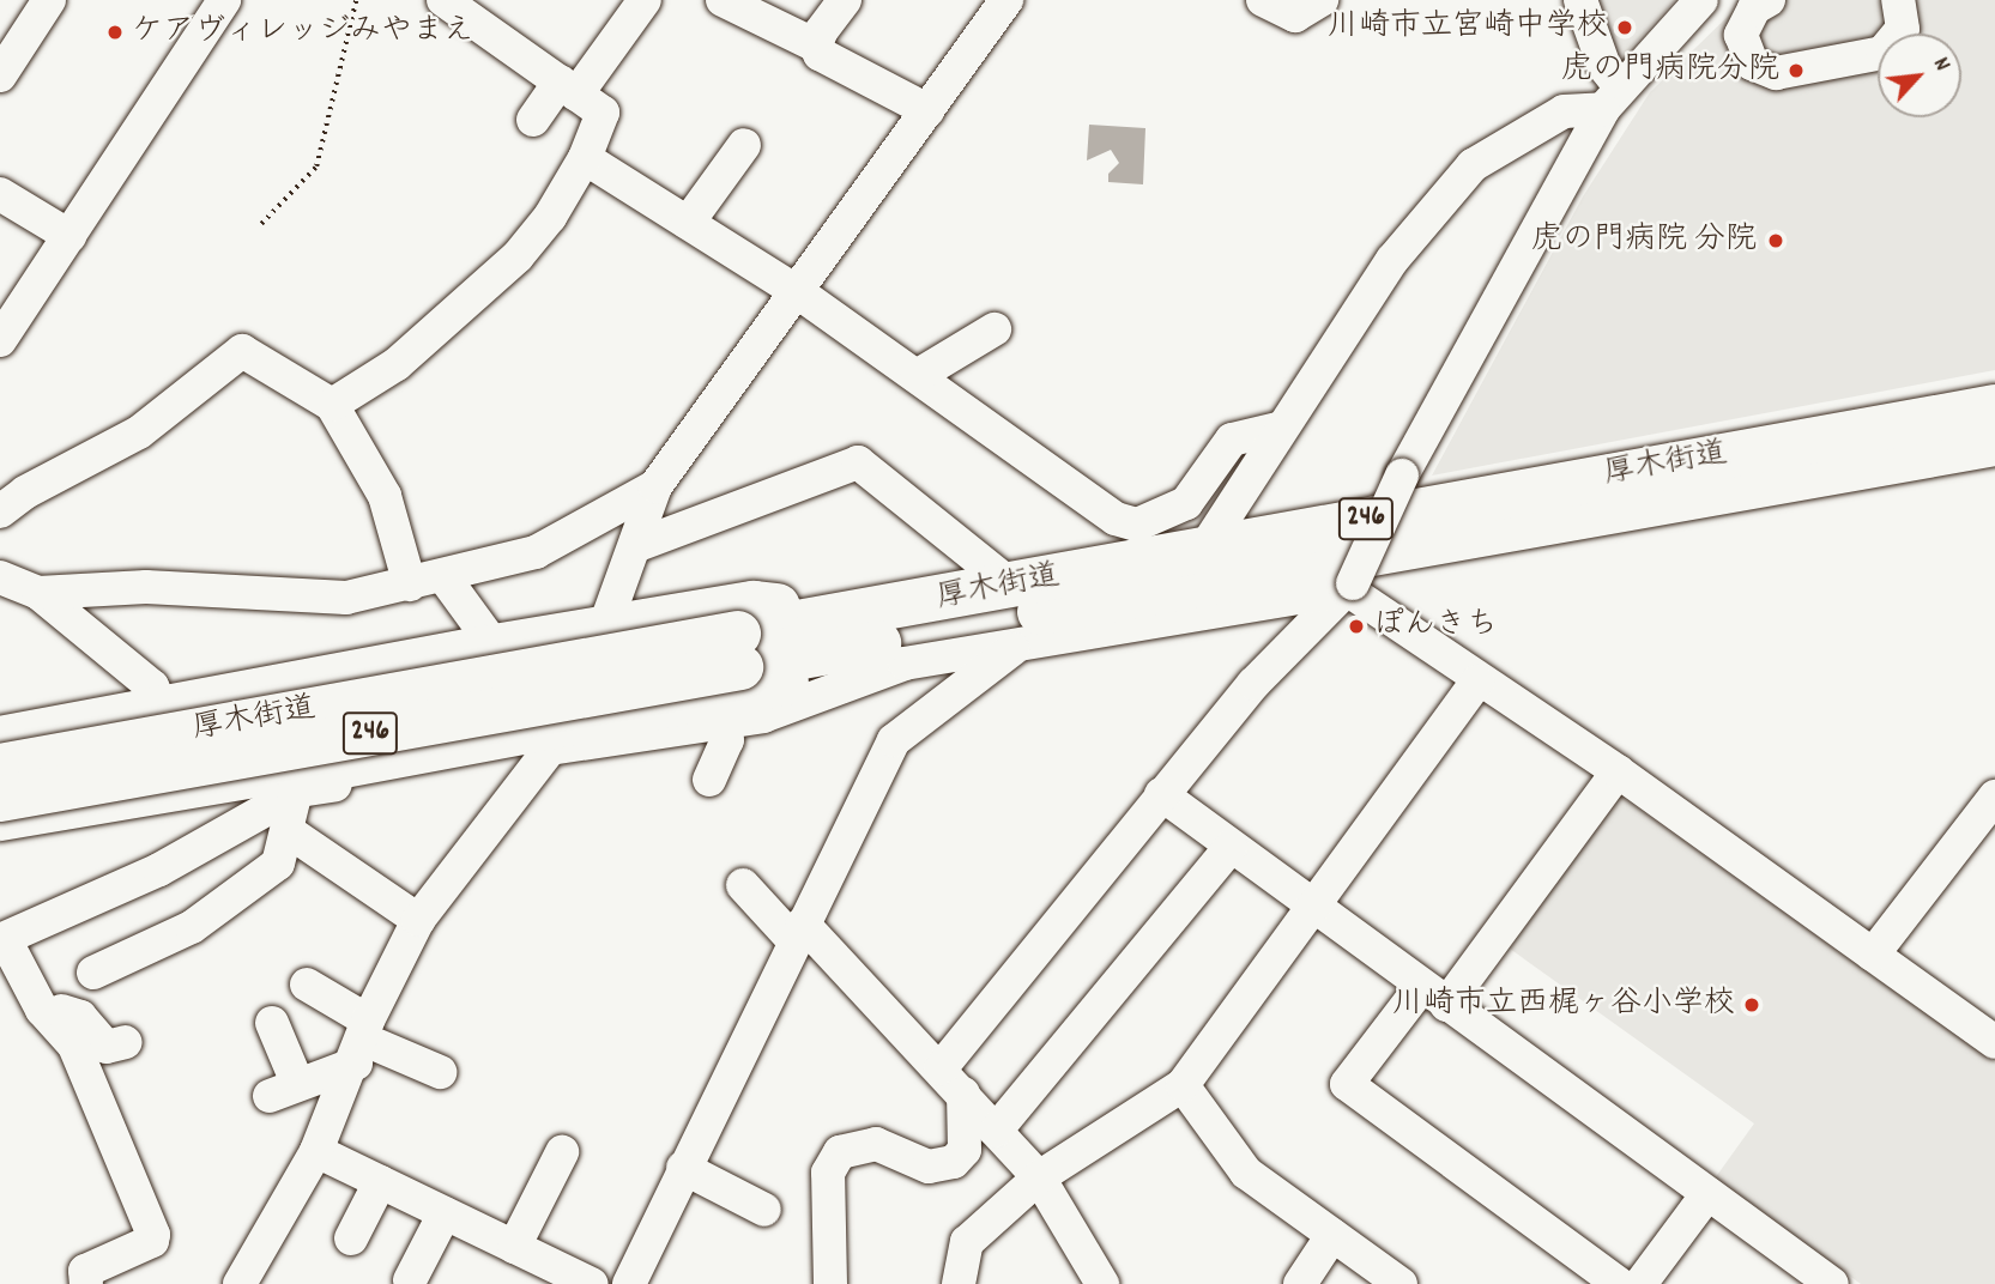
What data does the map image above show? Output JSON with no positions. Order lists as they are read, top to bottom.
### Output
{
  "streets": {
    "highway": ["厚木街道", "246"]
  },
  "places": [
    "川崎市立宮崎中学校",
    "ケアヴィレッジみやまえ",
    "虎の門病院分院",
    "虎の門病院 分院",
    "ぽんきち",
    "川崎市立西梶ヶ谷小学校"
  ],
  "north": "top right"
}
